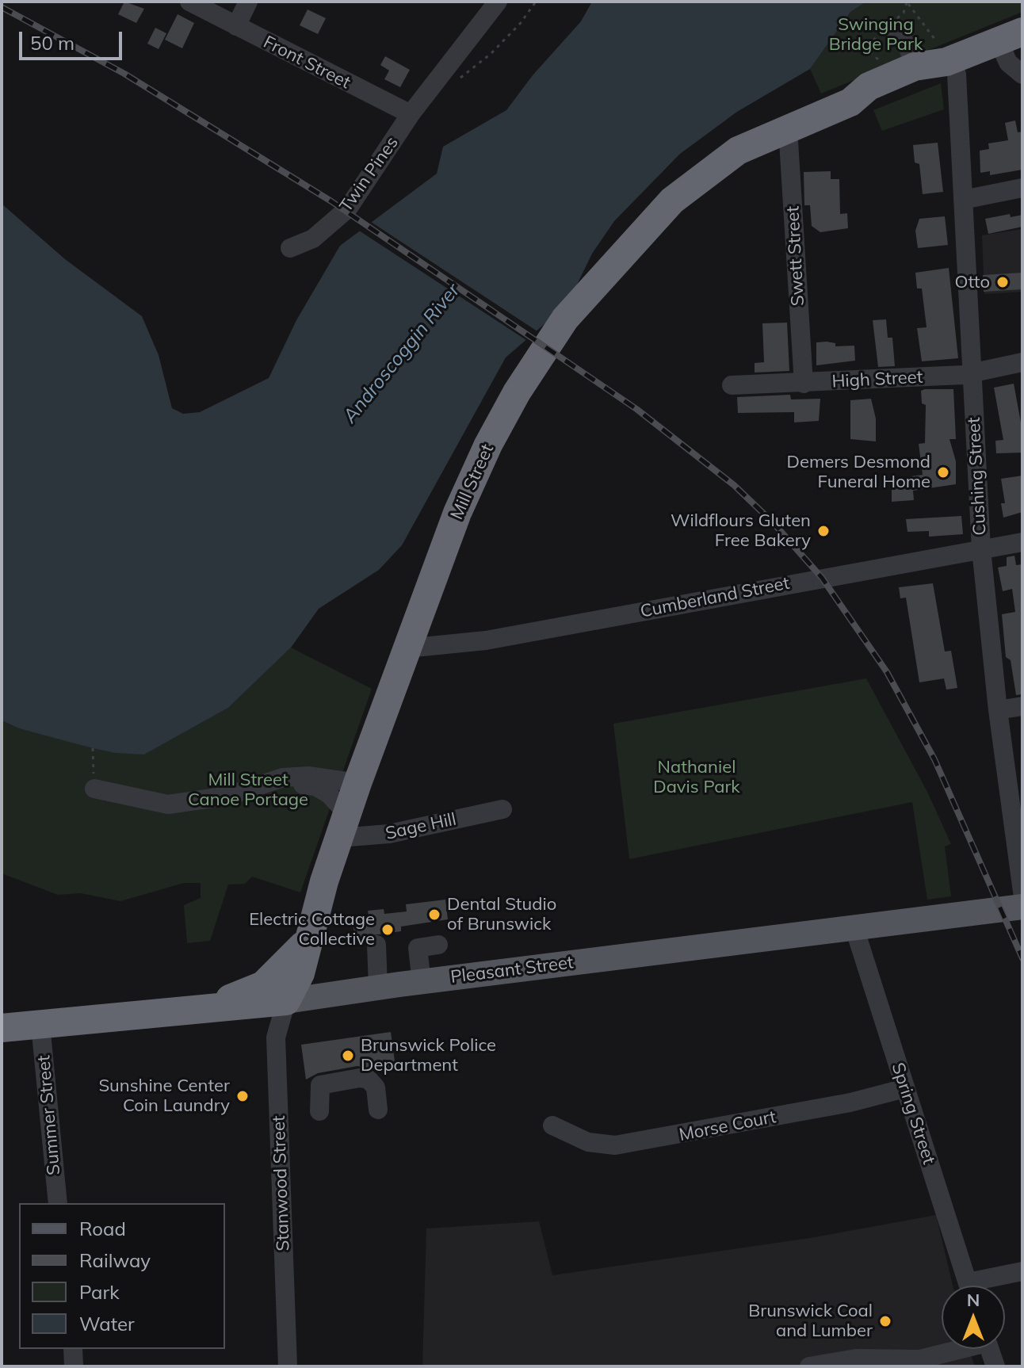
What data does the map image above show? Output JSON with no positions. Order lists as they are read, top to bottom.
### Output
{
  "streets": {
    "highway": ["Mill Street", "Pleasant Street"],
    "street": [
      "Front Street",
      "Twin Pines",
      "Swett Street",
      "High Street",
      "Cushing Street",
      "Cumberland Street",
      "Sage Hill",
      "Spring Street",
      "Summer Street",
      "Morse Court",
      "Stanwood Street"
    ]
  },
  "crossings": [
    ["Front Street", "Twin Pines"],
    ["Swett Street", "High Street"],
    ["Swett Street", "Mill Street"],
    ["High Street", "Cushing Street"],
    ["Cushing Street", "Mill Street"],
    ["Cushing Street", "Cumberland Street"],
    ["Mill Street", "Cumberland Street"],
    ["Mill Street", "Sage Hill"],
    ["Mill Street", "Pleasant Street"],
    ["Mill Street", "Stanwood Street"],
    ["Pleasant Street", "Spring Street"],
    ["Pleasant Street", "Summer Street"],
    ["Pleasant Street", "Stanwood Street"],
    ["Spring Street", "Morse Court"]
  ],
  "water": ["Androscoggin River"],
  "parks": ["Swinging Bridge Park", "Nathaniel Davis Park", "Mill Street Canoe Portage"],
  "places": [
    "Otto",
    "Demers Desmond Funeral Home",
    "Wildflours Gluten Free Bakery",
    "Dental Studio of Brunswick",
    "Electric Cottage Collective",
    "Brunswick Police Department",
    "Sunshine Center Coin Laundry",
    "Brunswick Coal and Lumber"
  ],
  "legend": [
    "Road",
    "Railway",
    "Park",
    "Water"
  ],
  "scale_bar": "50 m",
  "north": "top"
}
